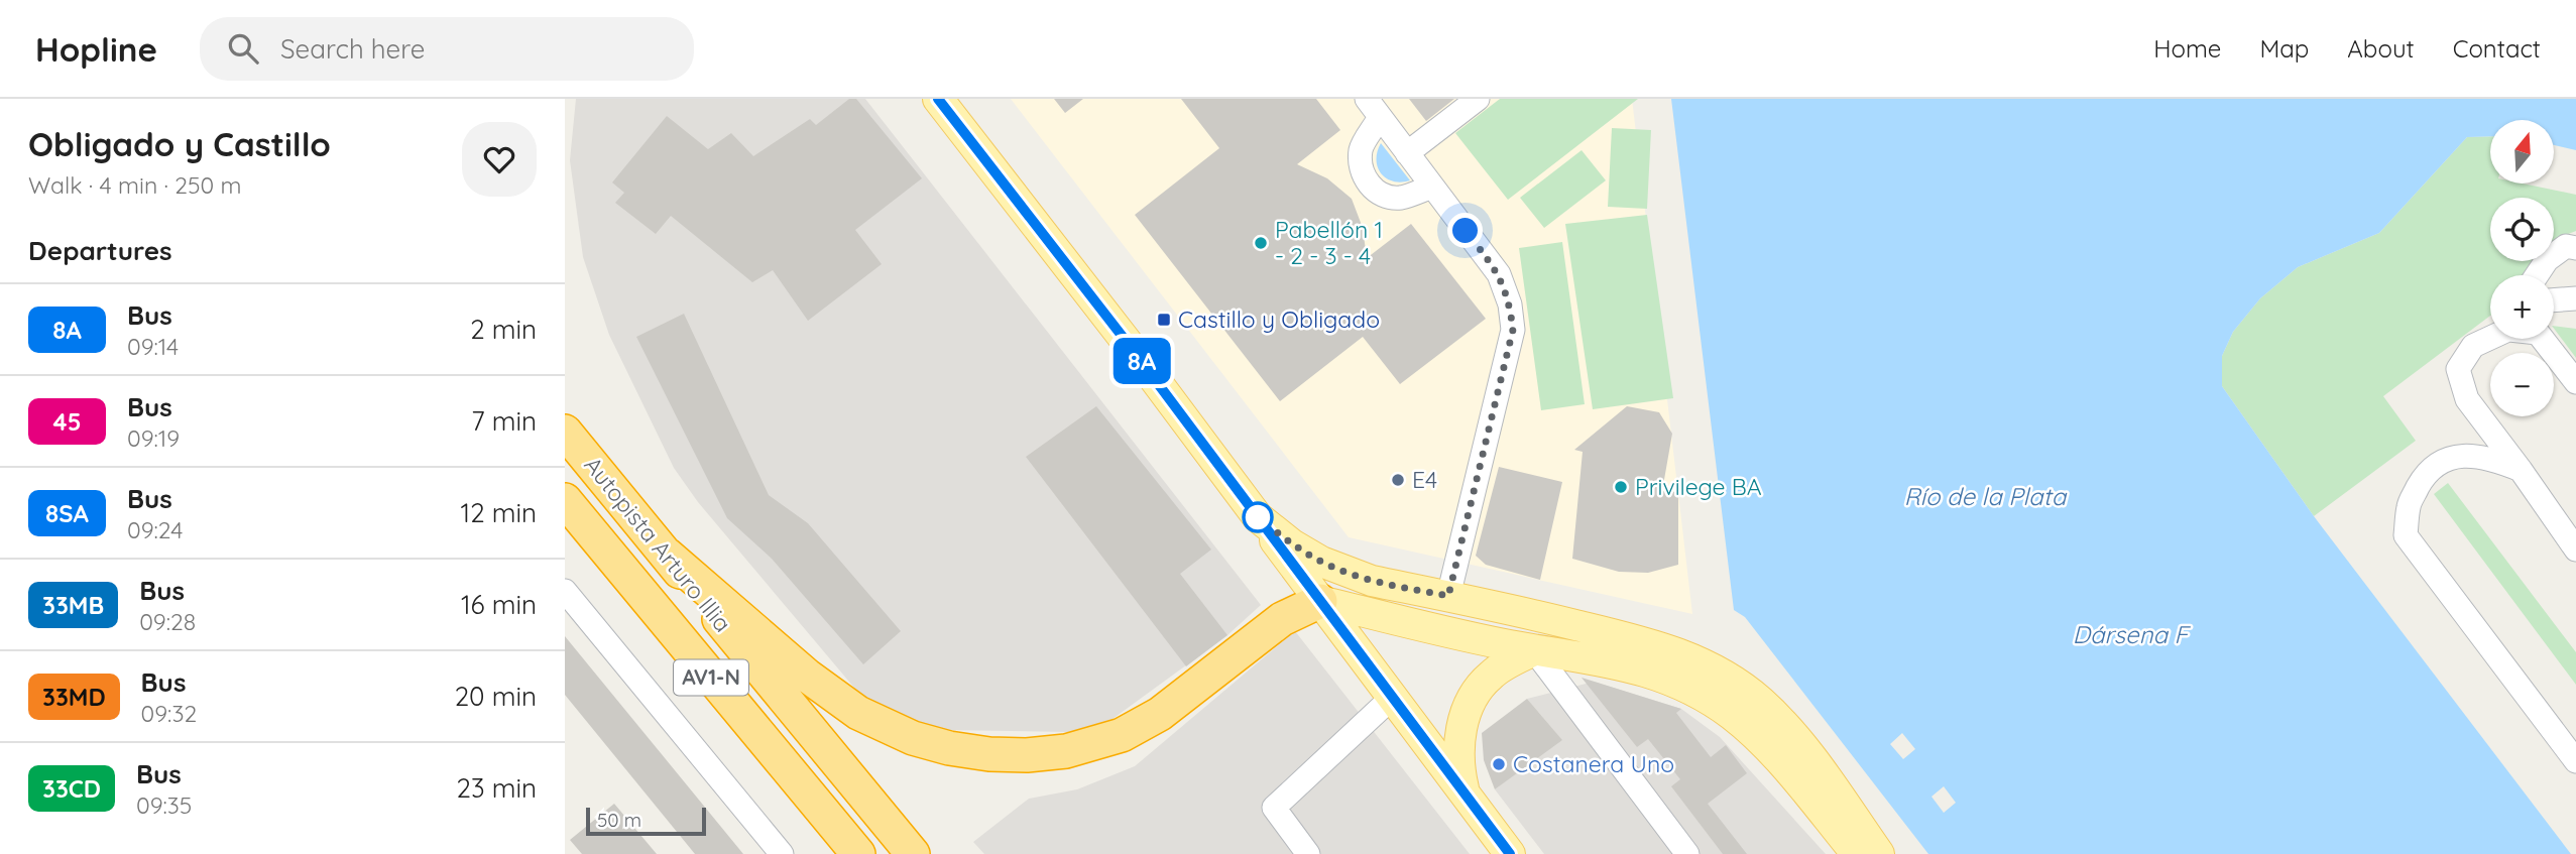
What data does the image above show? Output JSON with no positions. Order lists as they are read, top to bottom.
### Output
{
  "streets": {
    "highway": ["Autopista Arturo Illia", "AV1-N"]
  },
  "water": ["Río de la Plata", "Dársena F"],
  "places": {
    "other": [
      "Pabellón 1 - 2 - 3 - 4",
      "E4",
      "Privilege BA",
      "Costanera Uno"
    ],
    "transit": ["Castillo y Obligado"]
  },
  "lines": ["bus line 8A"],
  "scale_bar": "50 m",
  "north": "top",
  "page": {
    "header": "Hopline",
    "search": "Search here",
    "nav": [
      "Home",
      "Map",
      "About",
      "Contact"
    ],
    "heading": [
      ["Obligado y Castillo", "Walk · 4 min · 250 m"],
      "Departures"
    ],
    "on_map": "8A",
    "map_buttons": ["+", "−"],
    "list": [
      {
        "mark": "8A",
        "name": "Bus",
        "note": "09:14",
        "value": "2 min"
      },
      {
        "mark": "45",
        "name": "Bus",
        "note": "09:19",
        "value": "7 min"
      },
      {
        "mark": "8SA",
        "name": "Bus",
        "note": "09:24",
        "value": "12 min"
      },
      {
        "mark": "33MB",
        "name": "Bus",
        "note": "09:28",
        "value": "16 min"
      },
      {
        "mark": "33MD",
        "name": "Bus",
        "note": "09:32",
        "value": "20 min"
      },
      {
        "mark": "33CD",
        "name": "Bus",
        "note": "09:35",
        "value": "23 min"
      }
    ],
    "scale": "50 m"
  }
}
